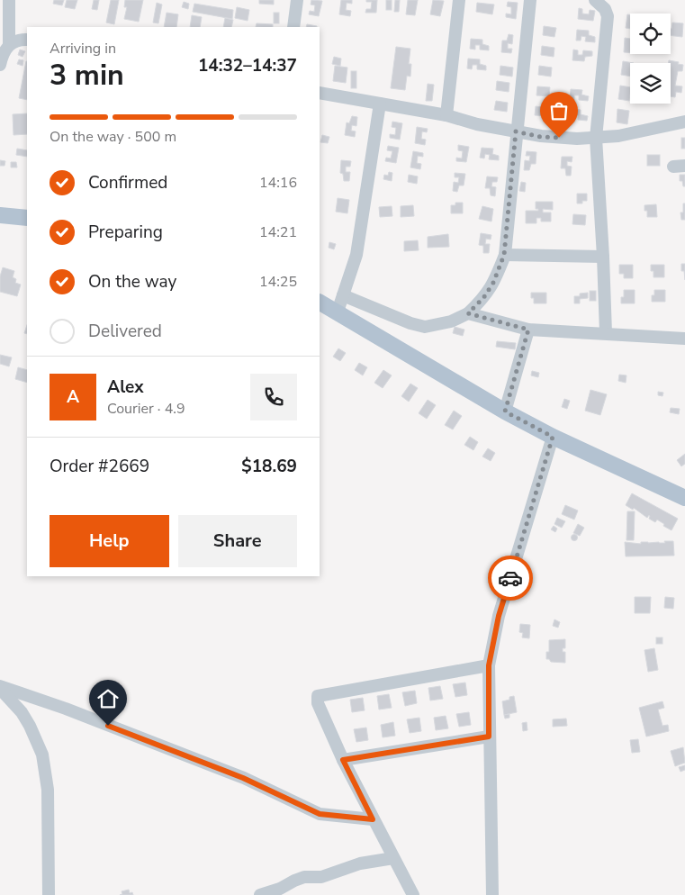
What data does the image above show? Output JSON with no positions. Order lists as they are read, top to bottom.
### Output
{
  "page": {
    "heading": ["3 min", "Arriving in", "14:32–14:37"],
    "panel": [
      "Alex",
      "Courier · 4.9",
      "Order #2669",
      "$18.69"
    ],
    "bar": "On the way · 500 m",
    "list": [
      ["Confirmed", "14:16"],
      ["Preparing", "14:21"],
      ["On the way", "14:25"],
      "Delivered"
    ],
    "round": "A",
    "buttons": ["Help", "Share"]
  }
}
